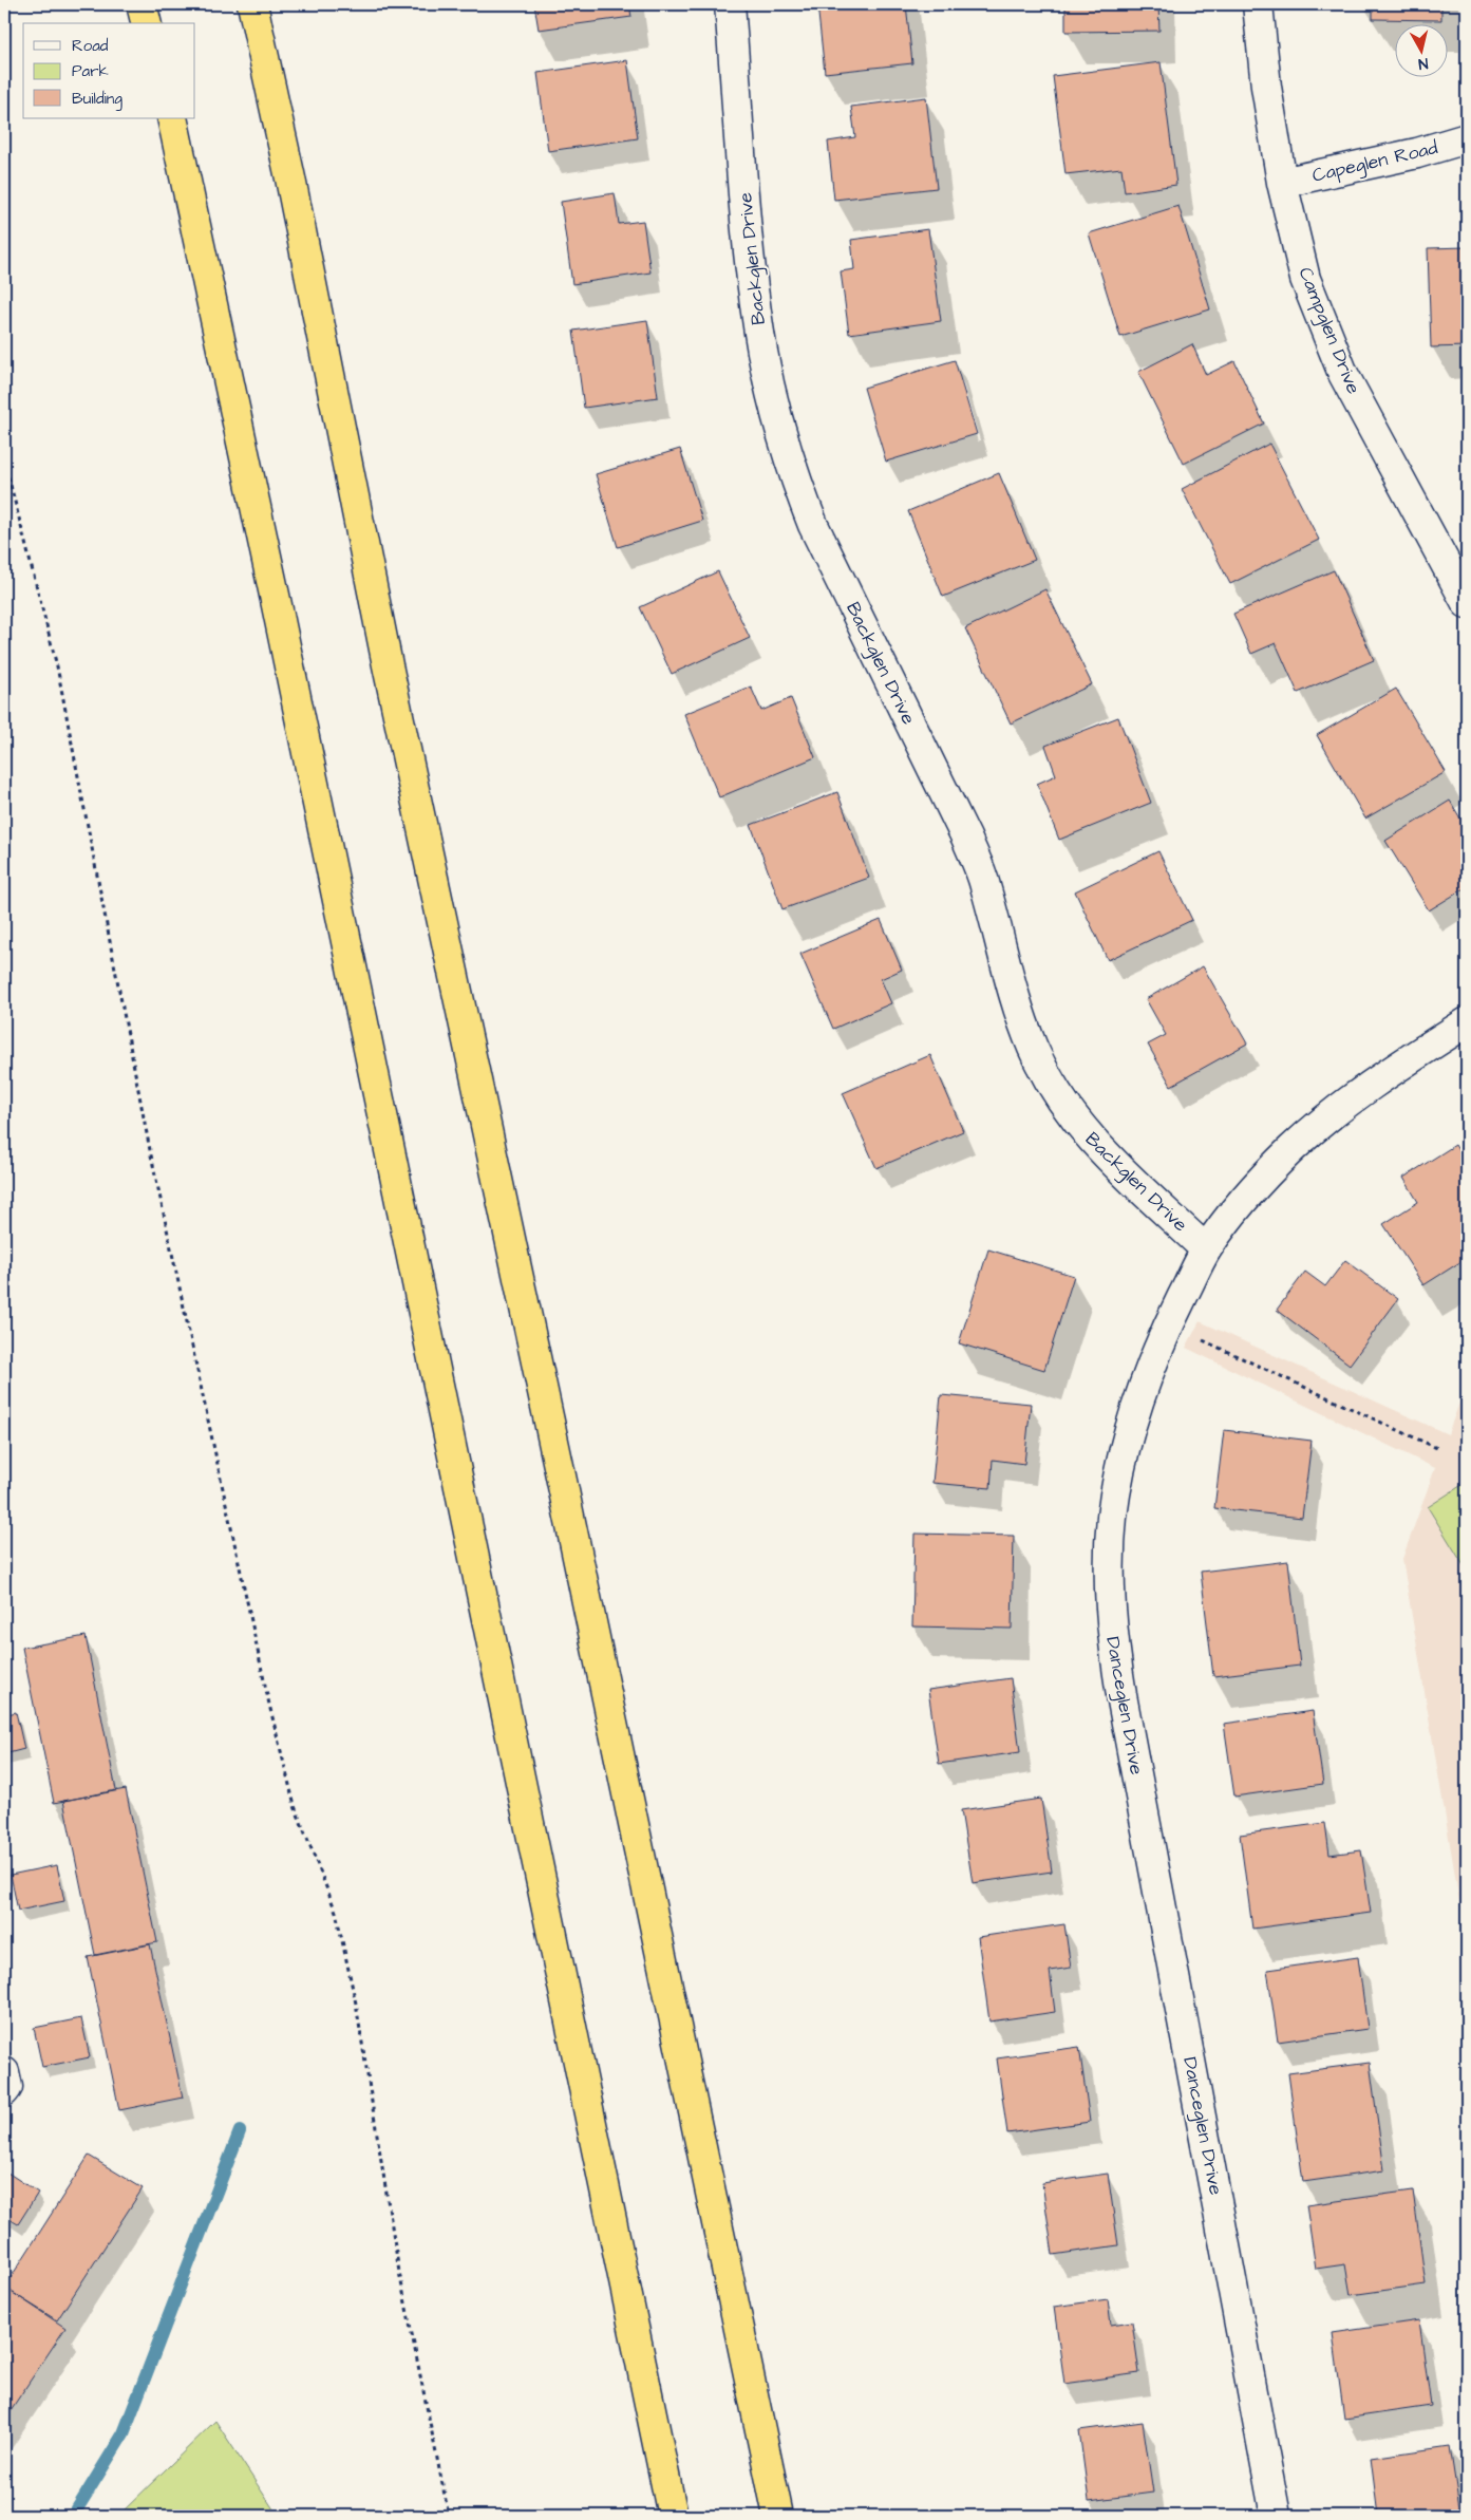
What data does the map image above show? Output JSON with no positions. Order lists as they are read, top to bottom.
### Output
{
  "streets": {
    "street": [
      "Capeglen Road",
      "Backglen Drive",
      "Campglen Drive",
      "Danceglen Drive"
    ]
  },
  "crossings": [
    ["Capeglen Road", "Campglen Drive"],
    ["Backglen Drive", "Danceglen Drive"]
  ],
  "legend": ["Road", "Park", "Building"],
  "north": "bottom"
}
